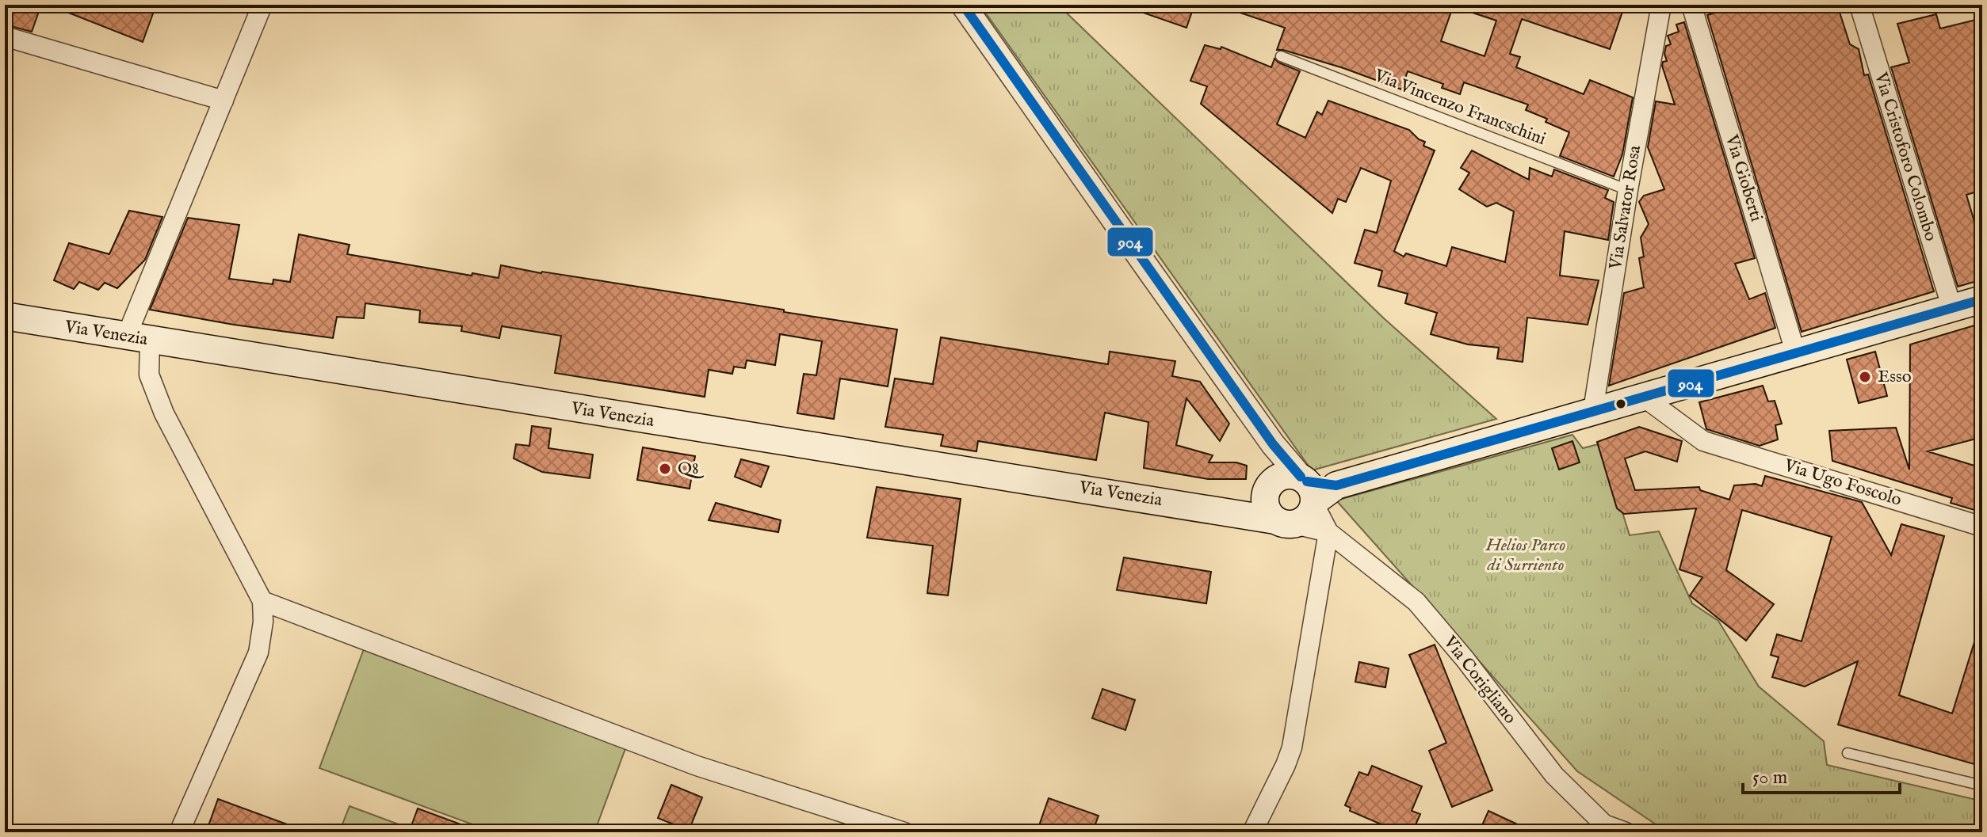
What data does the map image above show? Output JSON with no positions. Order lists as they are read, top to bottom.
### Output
{
  "streets": {
    "main road": ["Via Venezia"],
    "street": [
      "Via Cristoforo Colombo",
      "Via Gioberti",
      "Via Salvator Rosa",
      "Via Ugo Foscolo",
      "Via Corigliano"
    ],
    "lane": ["Via Vincenzo Francschini"]
  },
  "crossings": [
    ["Via Vincenzo Francschini", "Via Salvator Rosa"]
  ],
  "parks": ["Helios Parco di Surriento"],
  "places": ["Esso", "Q8"],
  "lines": ["transit line 904"],
  "scale_bar": "50 m"
}
